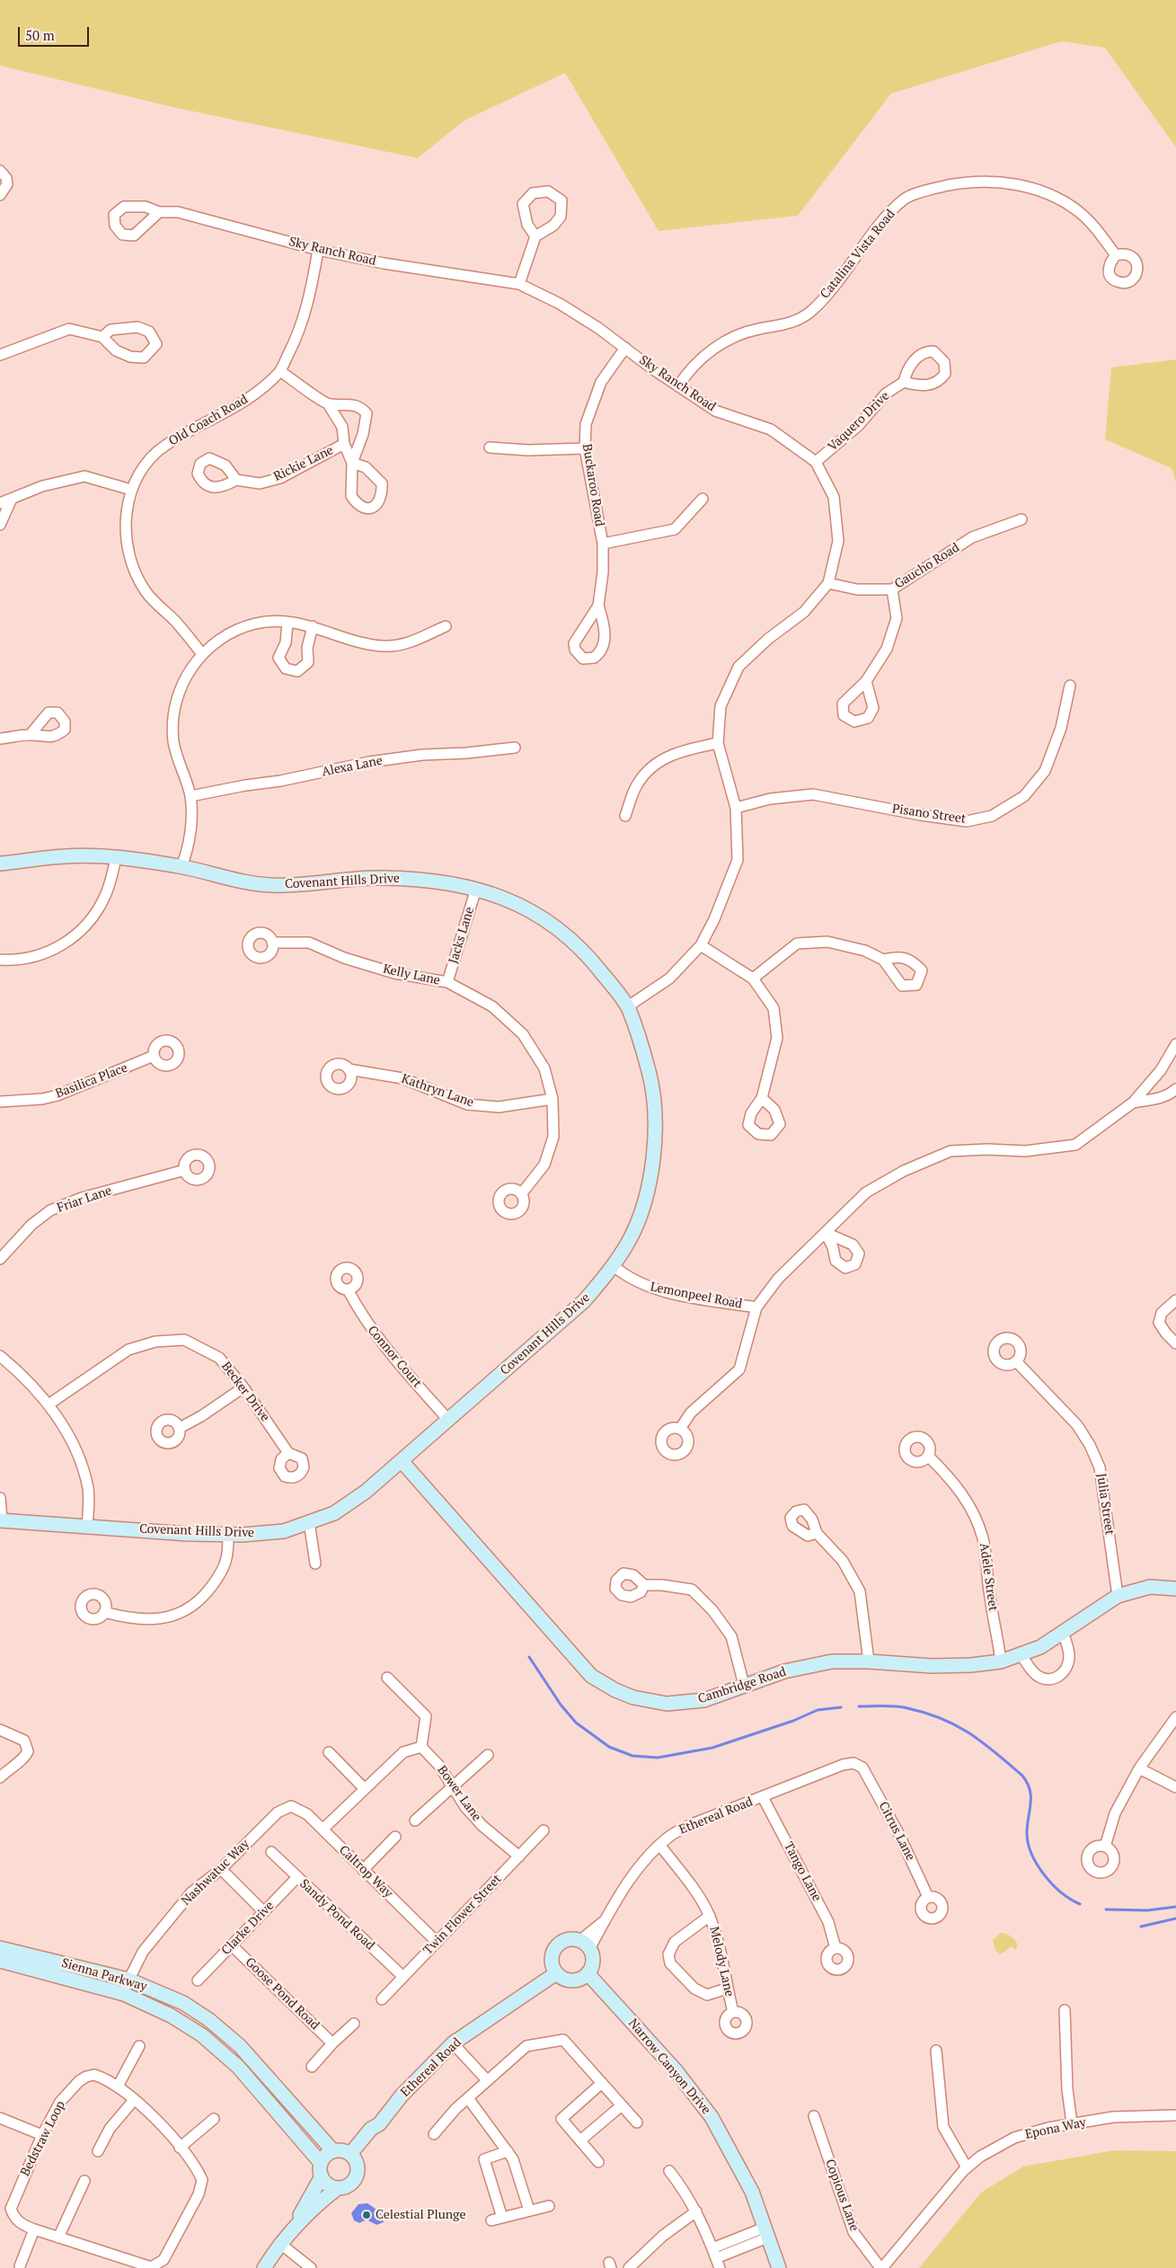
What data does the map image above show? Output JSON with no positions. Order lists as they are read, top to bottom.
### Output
{
  "streets": {
    "street": [
      "Sky Ranch Road",
      "Catalina Vista Road",
      "Old Coach Road",
      "Vaquero Drive",
      "Rickie Lane",
      "Buckaroo Road",
      "Gaucho Road",
      "Alexa Lane",
      "Pisano Street",
      "Covenant Hills Drive",
      "Jacks Lane",
      "Kelly Lane",
      "Basilica Place",
      "Kathryn Lane",
      "Friar Lane",
      "Lemonpeel Road",
      "Connor Court",
      "Becker Drive",
      "Julia Street",
      "Adele Street",
      "Cambridge Road",
      "Bower Lane",
      "Ethereal Road",
      "Citrus Lane",
      "Caltrop Way",
      "Tango Lane",
      "Nashwatuc Way",
      "Sandy Pond Road",
      "Twin Flower Street",
      "Clarke Drive",
      "Melody Lane",
      "Sienna Parkway",
      "Goose Pond Road",
      "Narrow Canyon Drive",
      "Epona Way",
      "Bedstraw Loop",
      "Copious Lane"
    ]
  },
  "crossings": [
    ["Sky Ranch Road", "Catalina Vista Road"],
    ["Sky Ranch Road", "Old Coach Road"],
    ["Sky Ranch Road", "Vaquero Drive"],
    ["Sky Ranch Road", "Buckaroo Road"],
    ["Sky Ranch Road", "Gaucho Road"],
    ["Sky Ranch Road", "Pisano Street"],
    ["Sky Ranch Road", "Covenant Hills Drive"],
    ["Covenant Hills Drive", "Jacks Lane"],
    ["Covenant Hills Drive", "Lemonpeel Road"],
    ["Covenant Hills Drive", "Connor Court"],
    ["Covenant Hills Drive", "Cambridge Road"],
    ["Jacks Lane", "Kelly Lane"],
    ["Kelly Lane", "Kathryn Lane"],
    ["Julia Street", "Cambridge Road"],
    ["Adele Street", "Cambridge Road"],
    ["Bower Lane", "Twin Flower Street"],
    ["Ethereal Road", "Citrus Lane"],
    ["Ethereal Road", "Tango Lane"],
    ["Ethereal Road", "Melody Lane"],
    ["Ethereal Road", "Sienna Parkway"],
    ["Ethereal Road", "Narrow Canyon Drive"],
    ["Caltrop Way", "Nashwatuc Way"],
    ["Caltrop Way", "Twin Flower Street"],
    ["Nashwatuc Way", "Sienna Parkway"],
    ["Sandy Pond Road", "Twin Flower Street"],
    ["Sandy Pond Road", "Clarke Drive"],
    ["Clarke Drive", "Goose Pond Road"],
    ["Epona Way", "Copious Lane"]
  ],
  "places": ["Celestial Plunge"],
  "scale_bar": "50 m"
}
